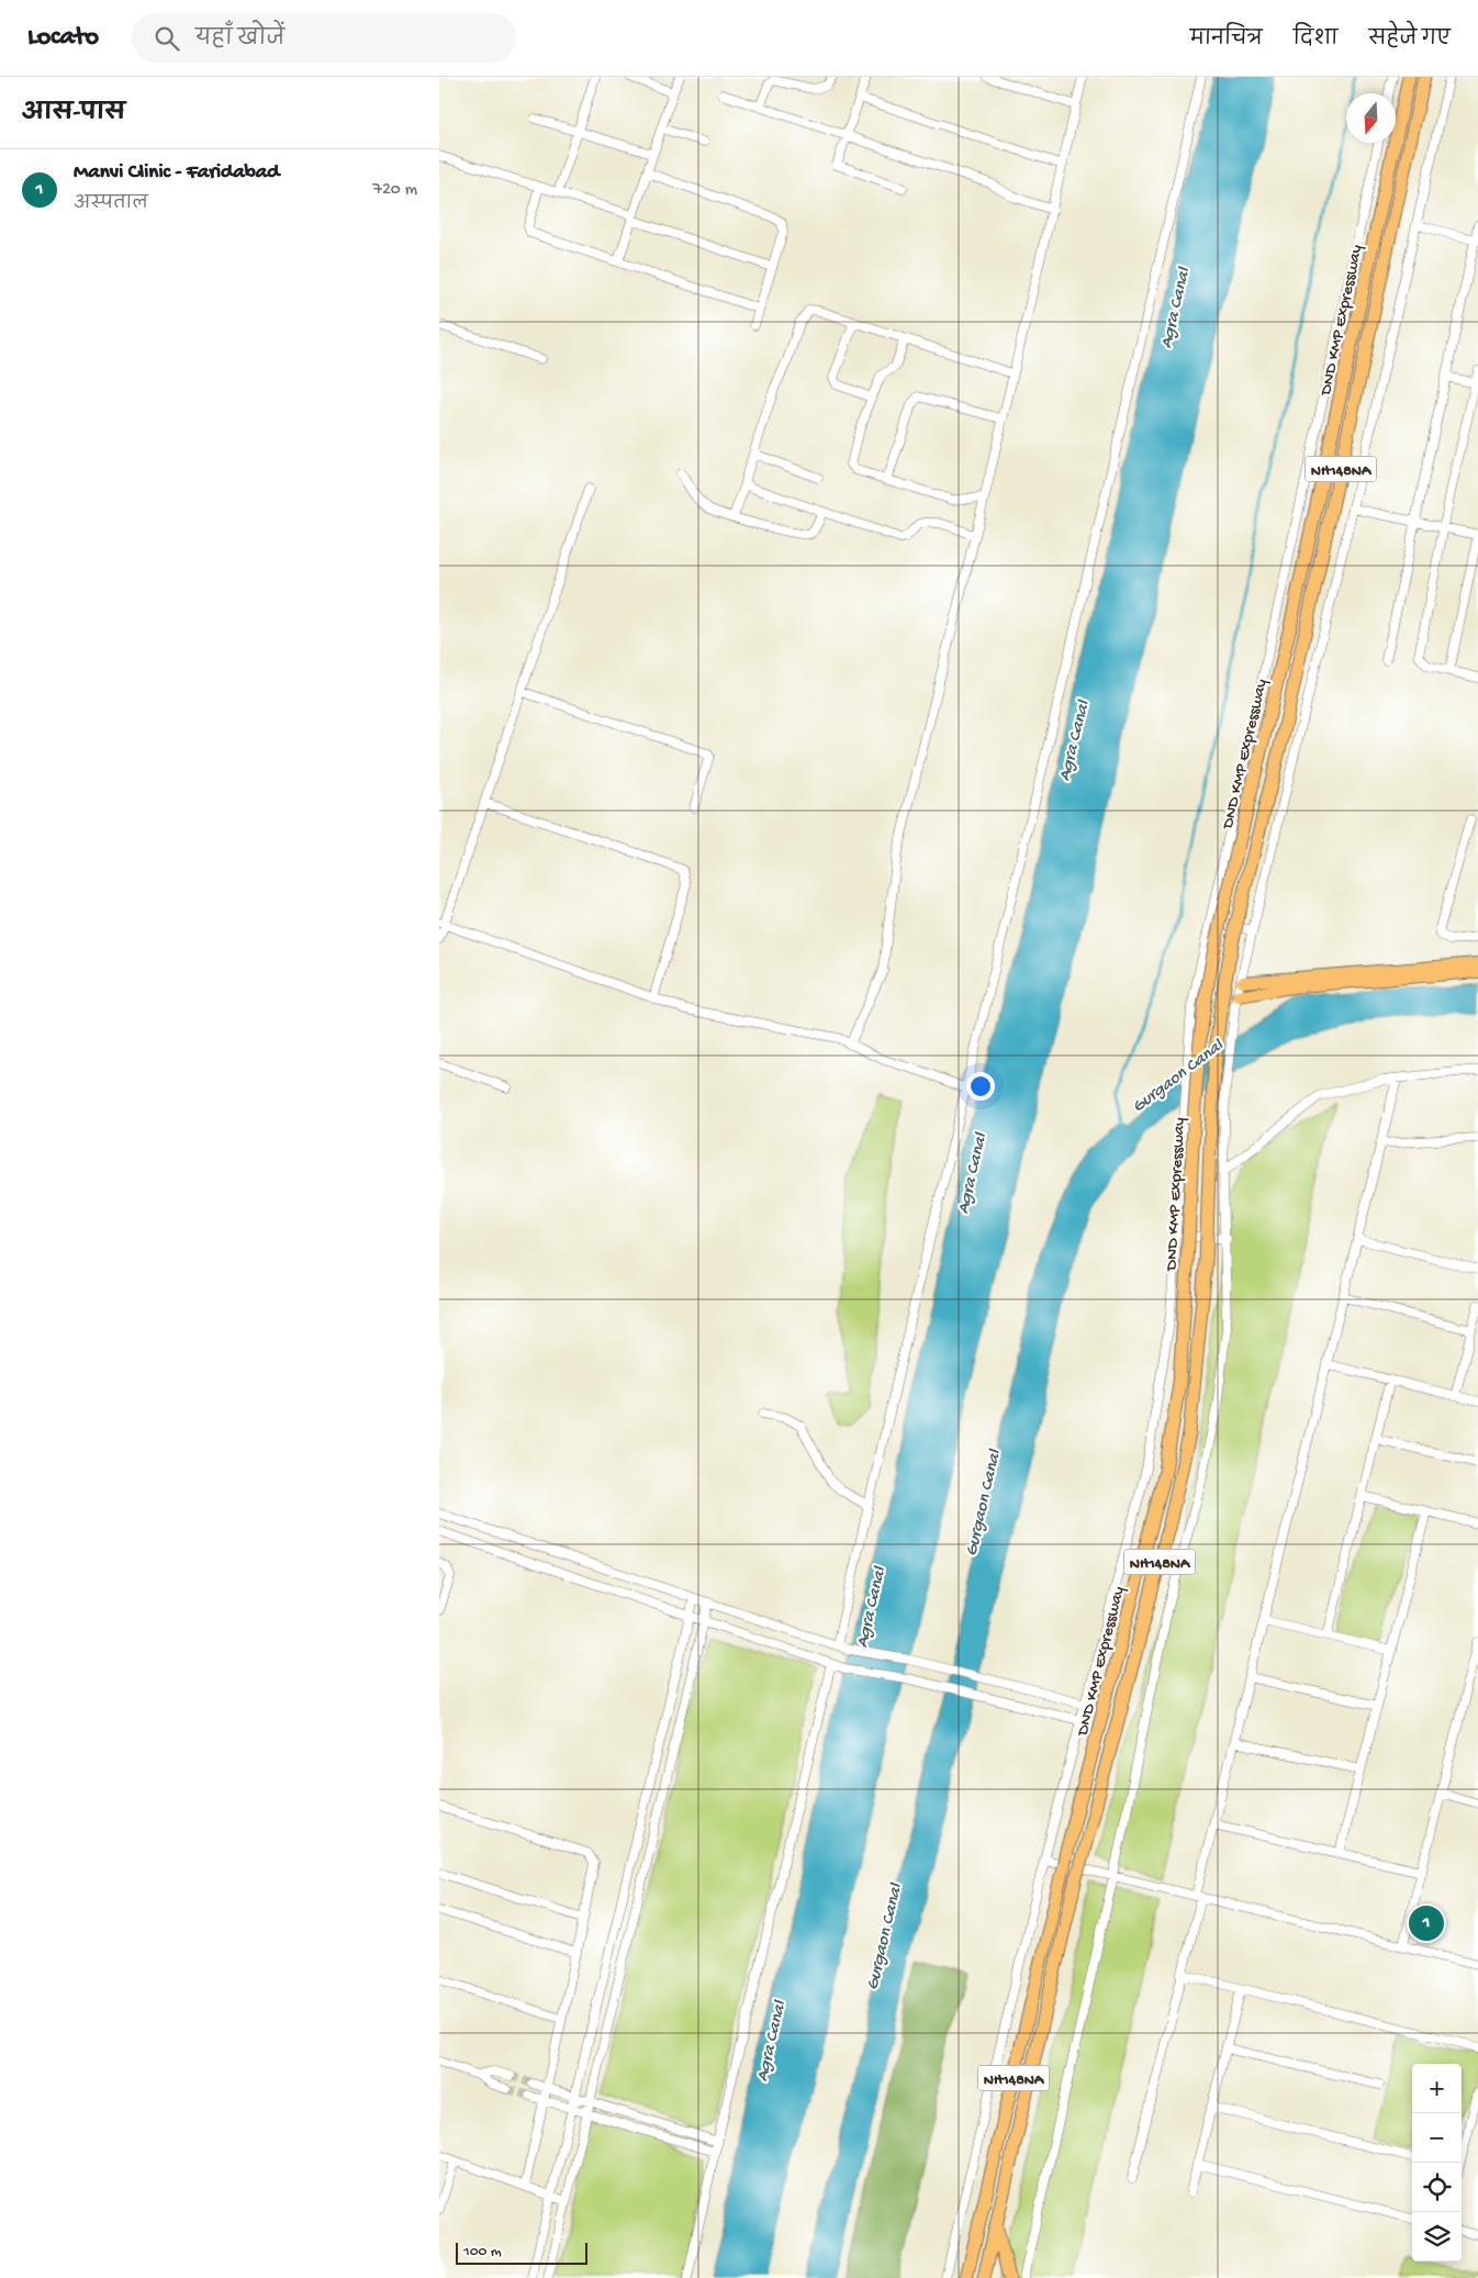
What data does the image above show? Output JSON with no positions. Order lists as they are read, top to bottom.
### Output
{
  "streets": {
    "highway": ["DND KMP Expressway", "NH148NA"]
  },
  "water": ["Agra Canal", "Gurgaon Canal"],
  "scale_bar": "100 m",
  "north": "bottom",
  "page": {
    "header": "Locato",
    "search": "यहाँ खोजें",
    "nav": ["मानचित्र", "दिशा", "सहेजे गए"],
    "heading": "आस-पास",
    "list": [
      {
        "mark": "1",
        "name": "Manvi Clinic - Faridabad",
        "note": "अस्पताल",
        "value": "720 m"
      }
    ],
    "pins": "1",
    "map_buttons": ["+", "−"],
    "scale": "100 m"
  }
}
